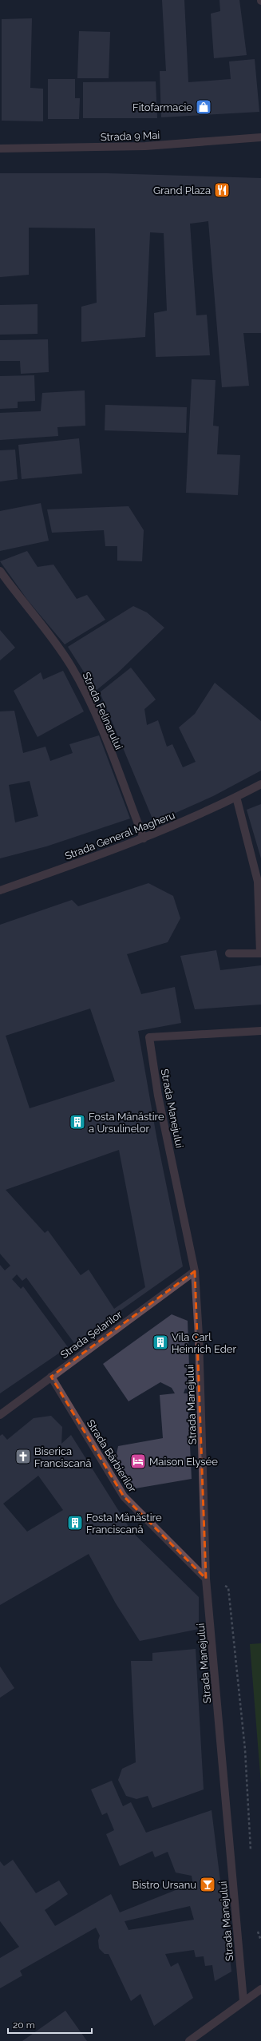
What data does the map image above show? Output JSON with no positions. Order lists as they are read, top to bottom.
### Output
{
  "streets": {
    "street": [
      "Strada 9 Mai",
      "Strada Felinarului",
      "Strada General Magheru",
      "Strada Manejului",
      "Strada Șelarilor",
      "Strada Bărbierilor"
    ]
  },
  "crossings": [
    ["Strada Felinarului", "Strada General Magheru"],
    ["Strada Manejului", "Strada Șelarilor"],
    ["Strada Manejului", "Strada Bărbierilor"],
    ["Strada Șelarilor", "Strada Bărbierilor"]
  ],
  "places": {
    "shop": ["Fitofarmacie"],
    "restaurant": ["Grand Plaza"],
    "building": ["Fosta Mănăstire a Ursulinelor", "Vila Carl Heinrich Eder", "Fosta Mănăstire Franciscană"],
    "church": ["Biserica Franciscană"],
    "hotel": ["Maison Elysée"],
    "bar": ["Bistro Ursanu"]
  },
  "scale_bar": "20 m"
}
